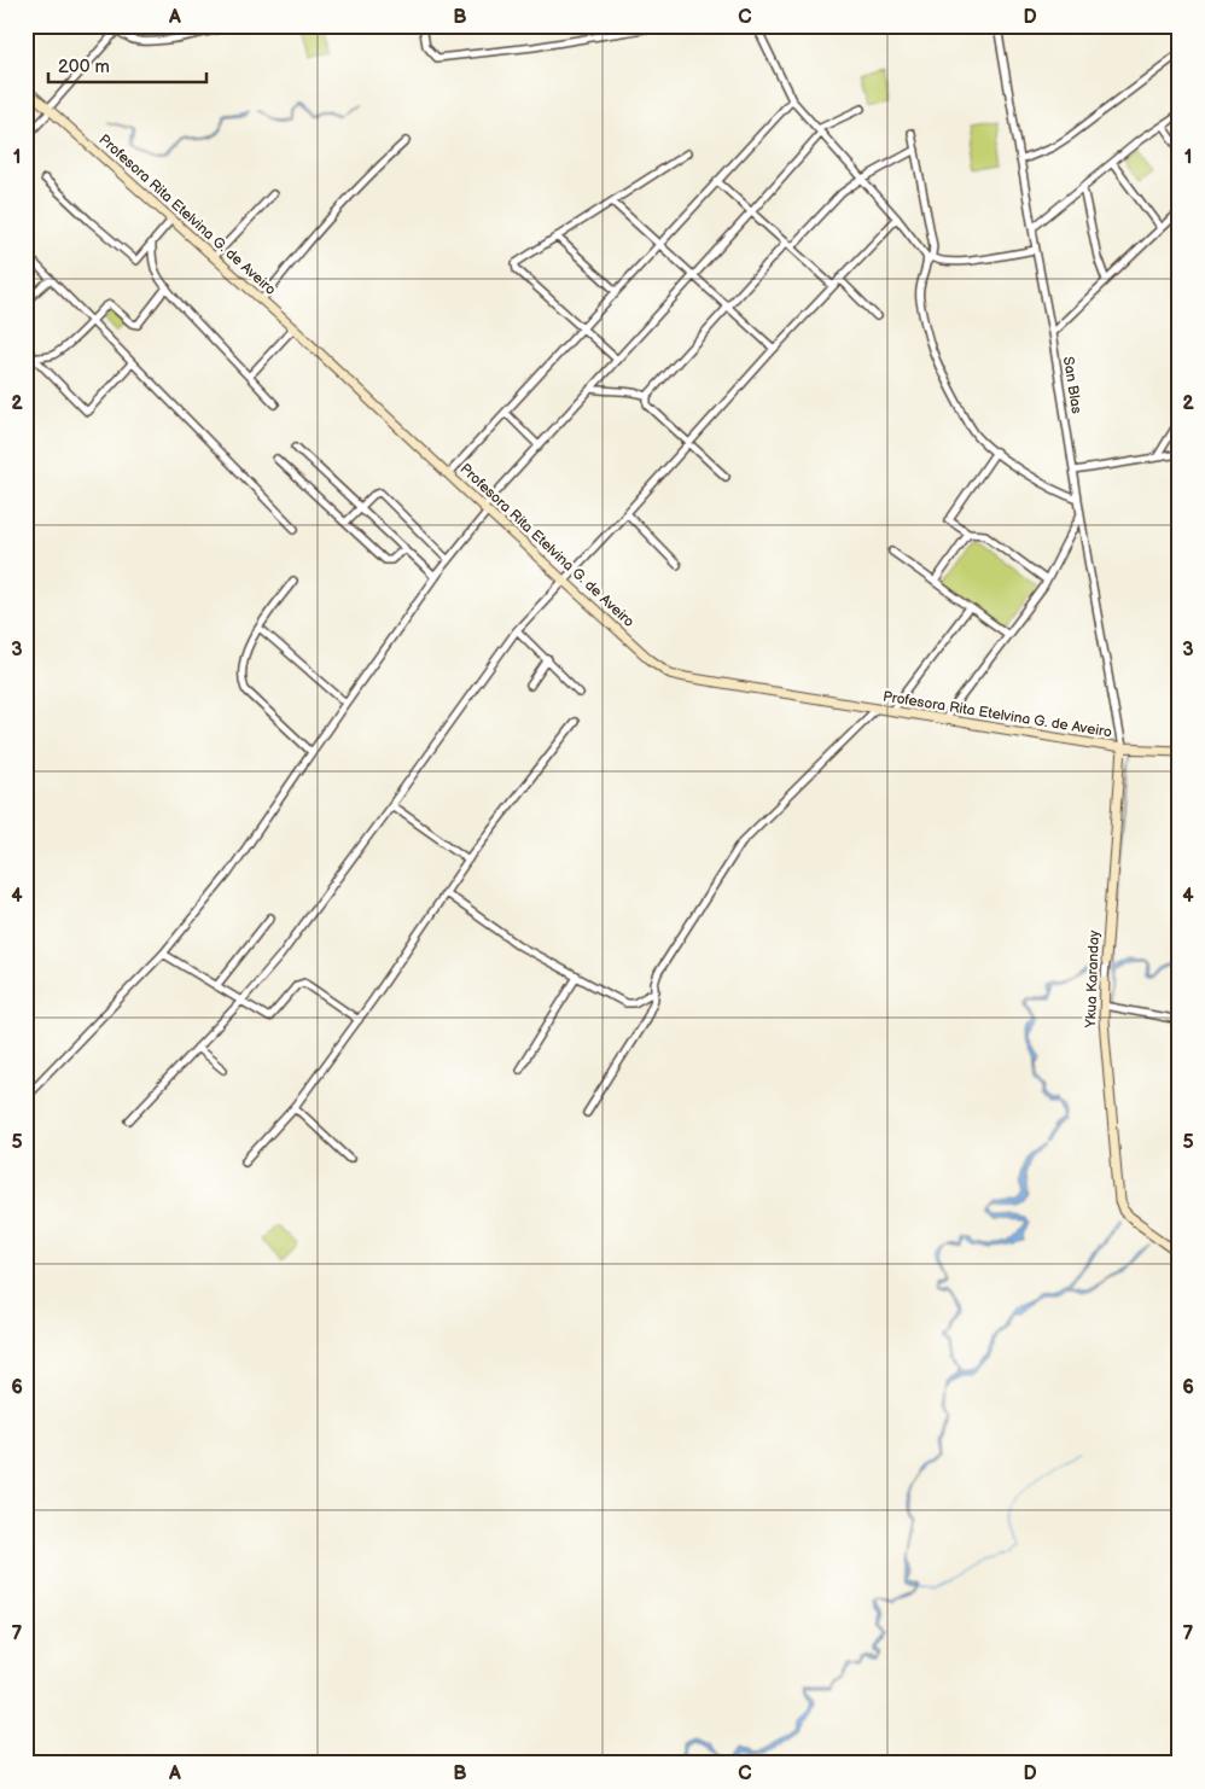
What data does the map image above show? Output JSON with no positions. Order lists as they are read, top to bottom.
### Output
{
  "streets": {
    "street": ["Profesora Rita Etelvina G. de Aveiro", "San Blas", "Ykua Karanday"]
  },
  "crossings": [
    ["Profesora Rita Etelvina G. de Aveiro", "San Blas"],
    ["Profesora Rita Etelvina G. de Aveiro", "Ykua Karanday"],
    ["San Blas", "Ykua Karanday"]
  ],
  "scale_bar": "200 m",
  "grid": {
    "columns": [
      "A",
      "B",
      "C",
      "D"
    ],
    "rows": [
      "1",
      "2",
      "3",
      "4",
      "5",
      "6",
      "7"
    ]
  }
}
